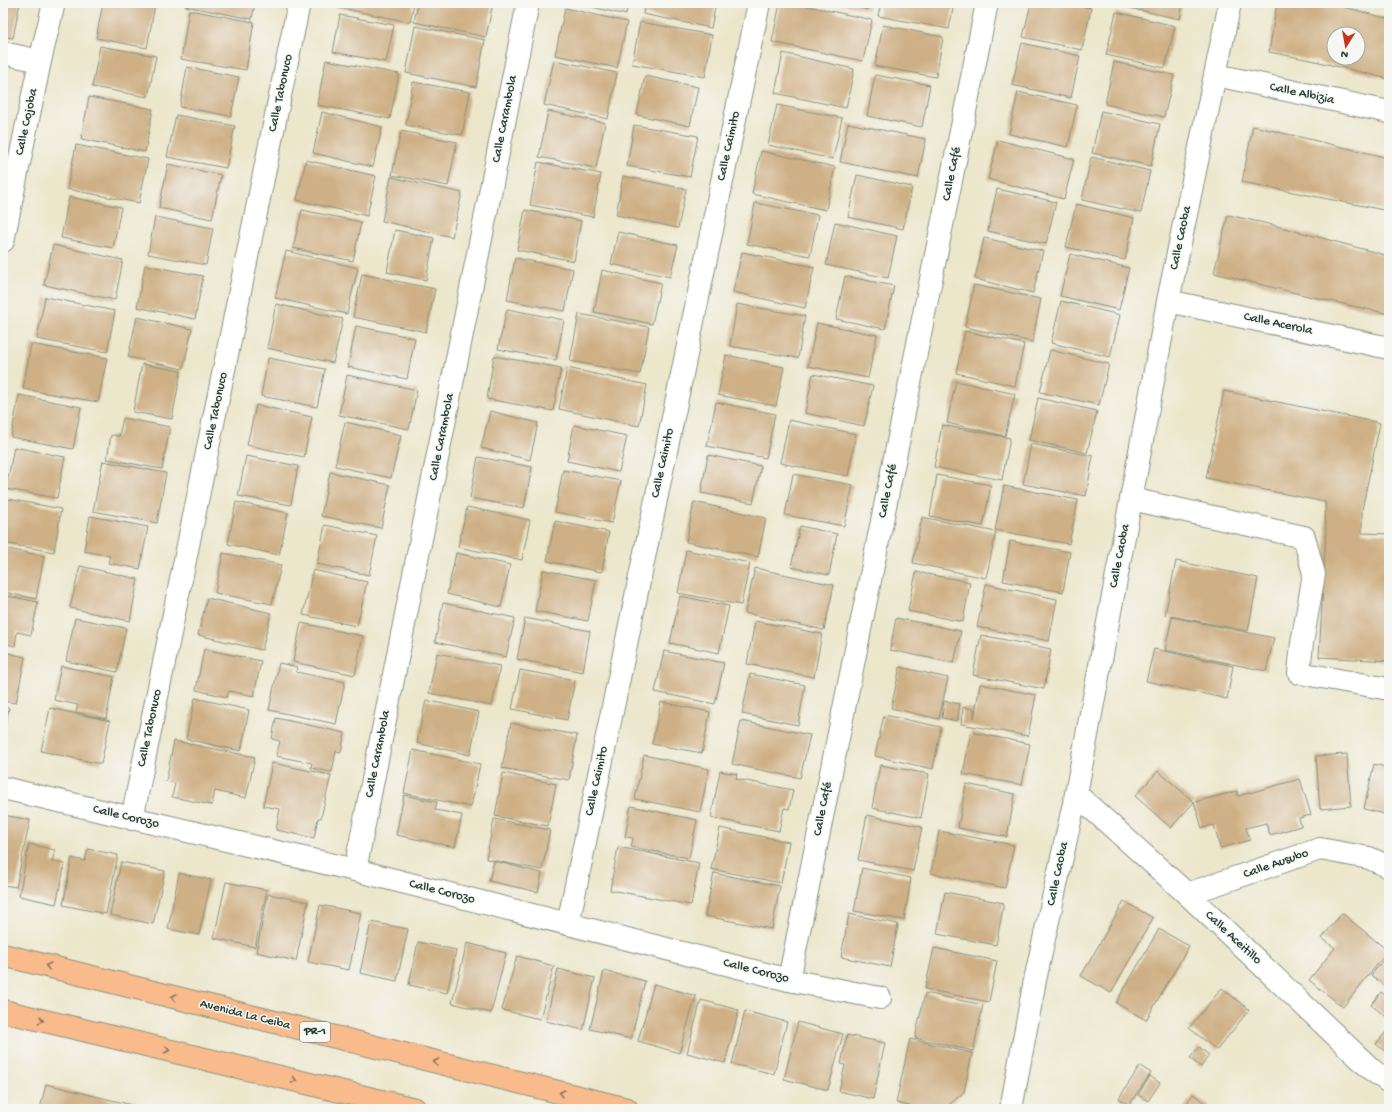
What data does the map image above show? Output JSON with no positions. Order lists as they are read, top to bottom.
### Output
{
  "streets": {
    "highway": ["Avenida La Ceiba", "PR-1"],
    "street": [
      "Calle Tabonuco",
      "Calle Albizia",
      "Calle Carambola",
      "Calle Cojoba",
      "Calle Caimito",
      "Calle Café",
      "Calle Caoba",
      "Calle Acerola",
      "Calle Corozo",
      "Calle Ausubo",
      "Calle Aceitillo"
    ]
  },
  "crossings": [
    ["Calle Tabonuco", "Calle Corozo"],
    ["Calle Albizia", "Calle Caoba"],
    ["Calle Carambola", "Calle Corozo"],
    ["Calle Caimito", "Calle Corozo"],
    ["Calle Café", "Calle Corozo"],
    ["Calle Caoba", "Calle Acerola"],
    ["Calle Caoba", "Calle Aceitillo"],
    ["Calle Ausubo", "Calle Aceitillo"]
  ],
  "north": "bottom"
}
